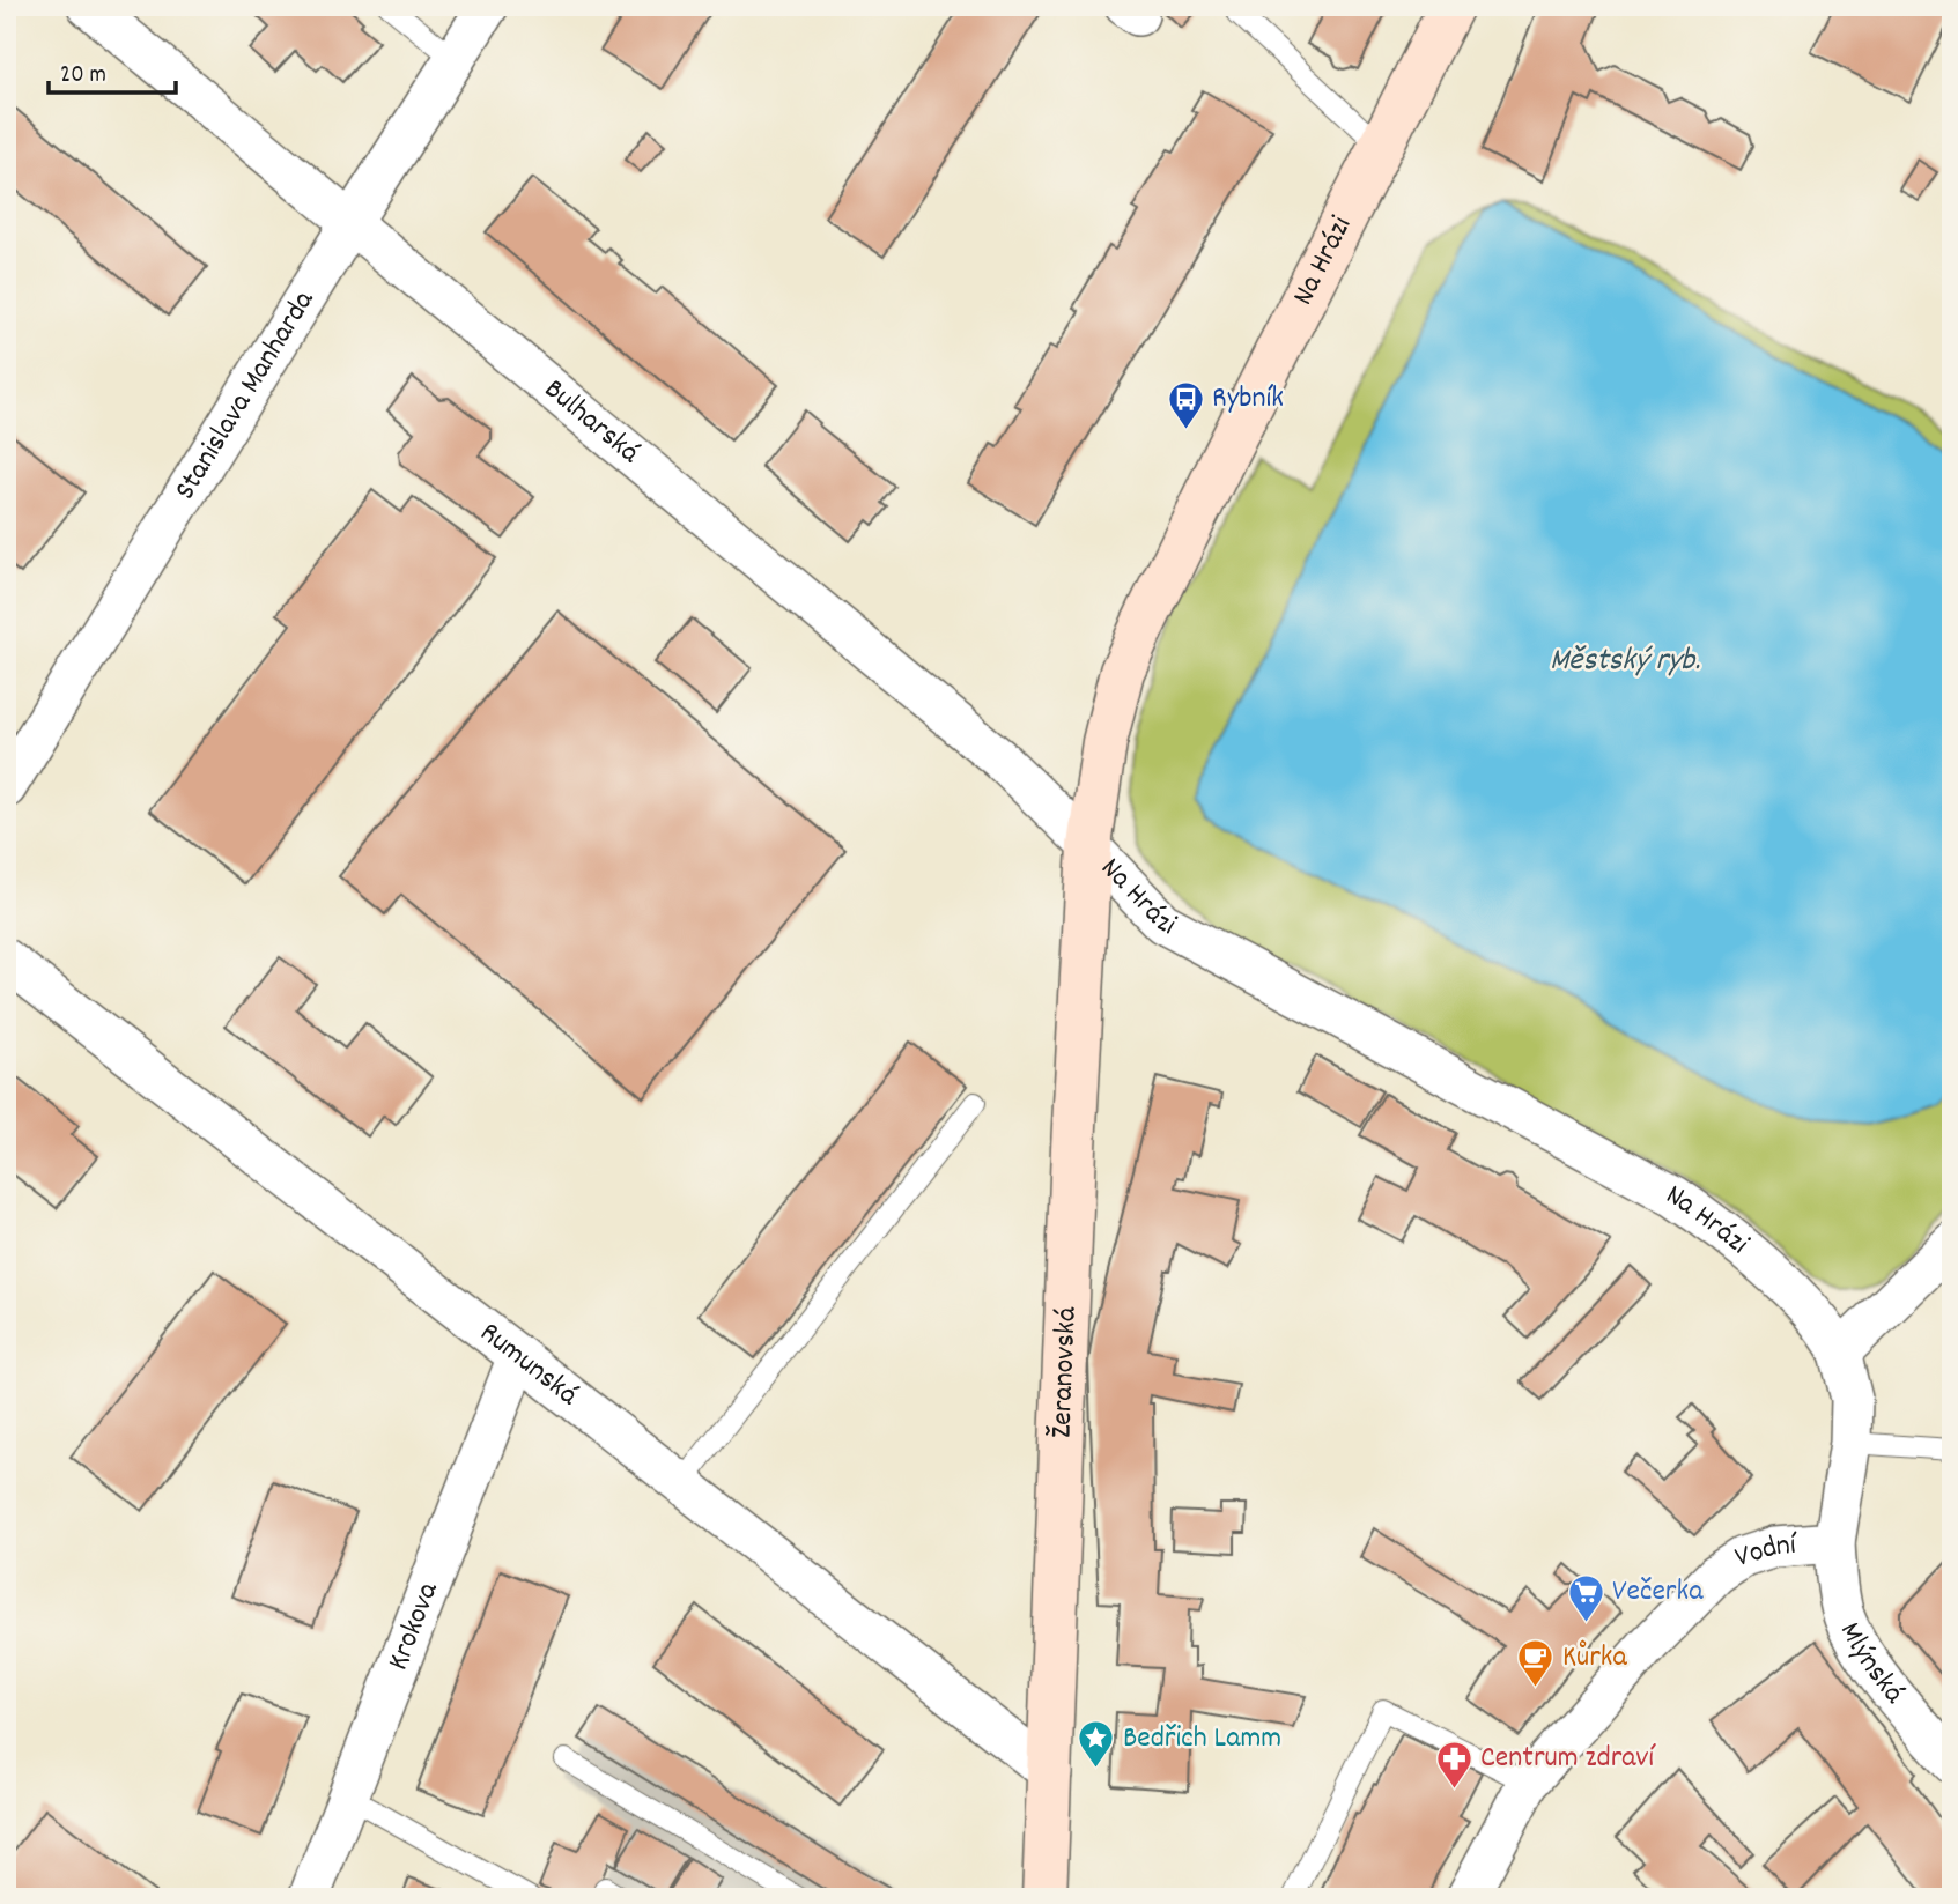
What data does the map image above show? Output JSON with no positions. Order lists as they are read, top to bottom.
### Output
{
  "streets": {
    "street": [
      "Na Hrázi",
      "Stanislava Manharda",
      "Bulharská",
      "Rumunská",
      "Žeranovská",
      "Vodní",
      "Krokova",
      "Mlýnská"
    ]
  },
  "crossings": [
    ["Na Hrázi", "Bulharská"],
    ["Na Hrázi", "Žeranovská"],
    ["Na Hrázi", "Vodní"],
    ["Stanislava Manharda", "Bulharská"],
    ["Bulharská", "Žeranovská"],
    ["Rumunská", "Žeranovská"],
    ["Rumunská", "Krokova"],
    ["Vodní", "Mlýnská"]
  ],
  "water": ["Městský ryb."],
  "places": {
    "bus stop": ["Rybník"],
    "supermarket": ["Večerka"],
    "cafe": ["Kůrka"],
    "place": ["Bedřich Lamm"],
    "pharmacy": ["Centrum zdraví"]
  },
  "scale_bar": "20 m"
}
